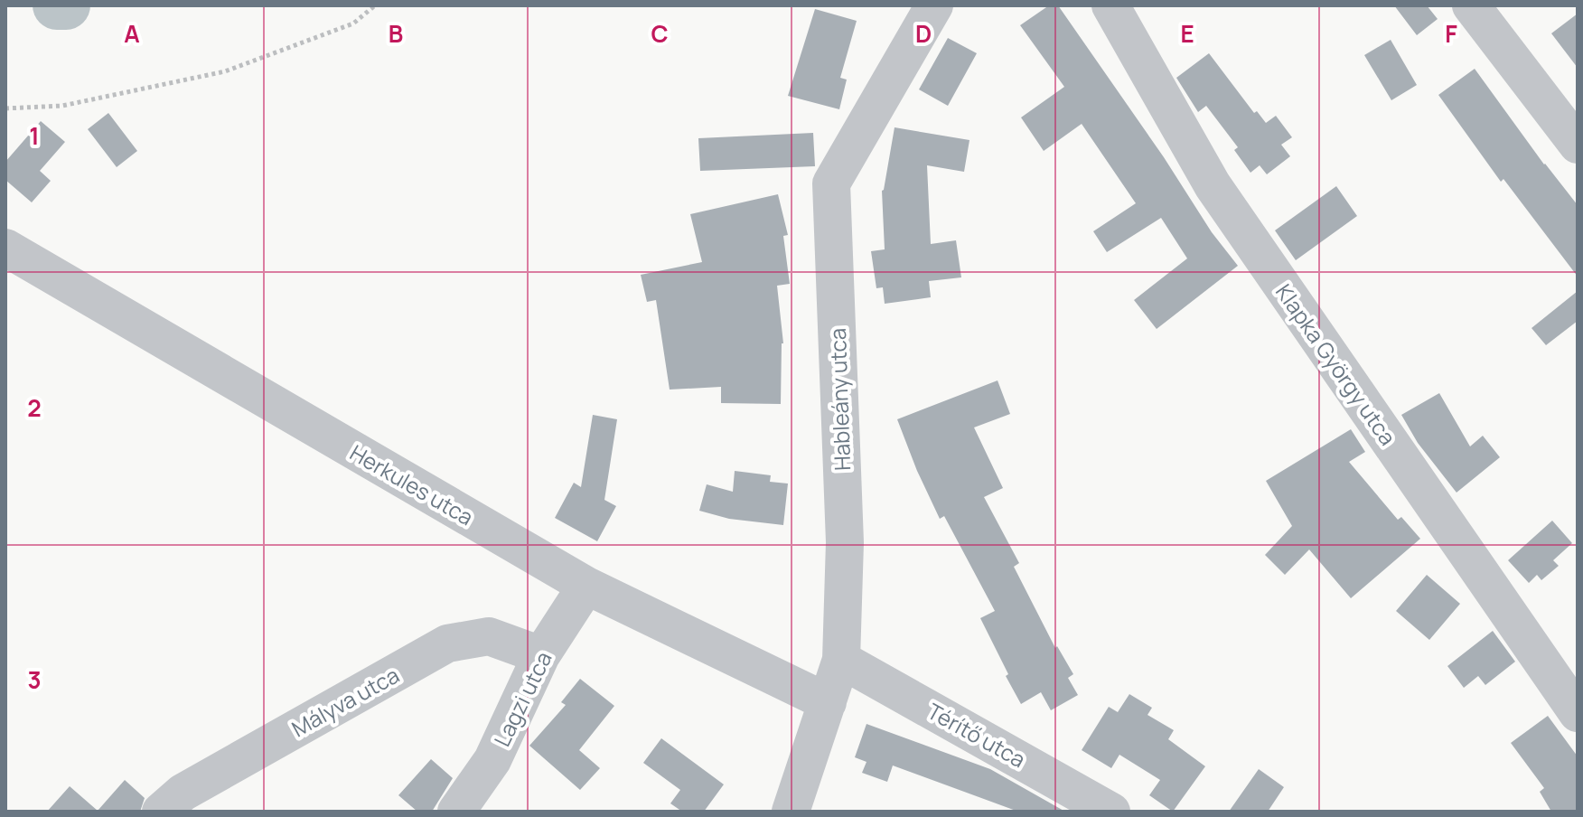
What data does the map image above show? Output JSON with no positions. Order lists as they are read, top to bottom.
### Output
{
  "streets": {
    "street": [
      "Klapka György utca",
      "Hableány utca",
      "Herkules utca",
      "Lagzi utca",
      "Mályva utca",
      "Térítő utca"
    ]
  },
  "crossings": [
    ["Hableány utca", "Herkules utca"],
    ["Hableány utca", "Térítő utca"],
    ["Herkules utca", "Lagzi utca"],
    ["Lagzi utca", "Mályva utca"]
  ],
  "grid": {
    "columns": [
      "A",
      "B",
      "C",
      "D",
      "E",
      "F"
    ],
    "rows": ["1", "2", "3"]
  }
}
